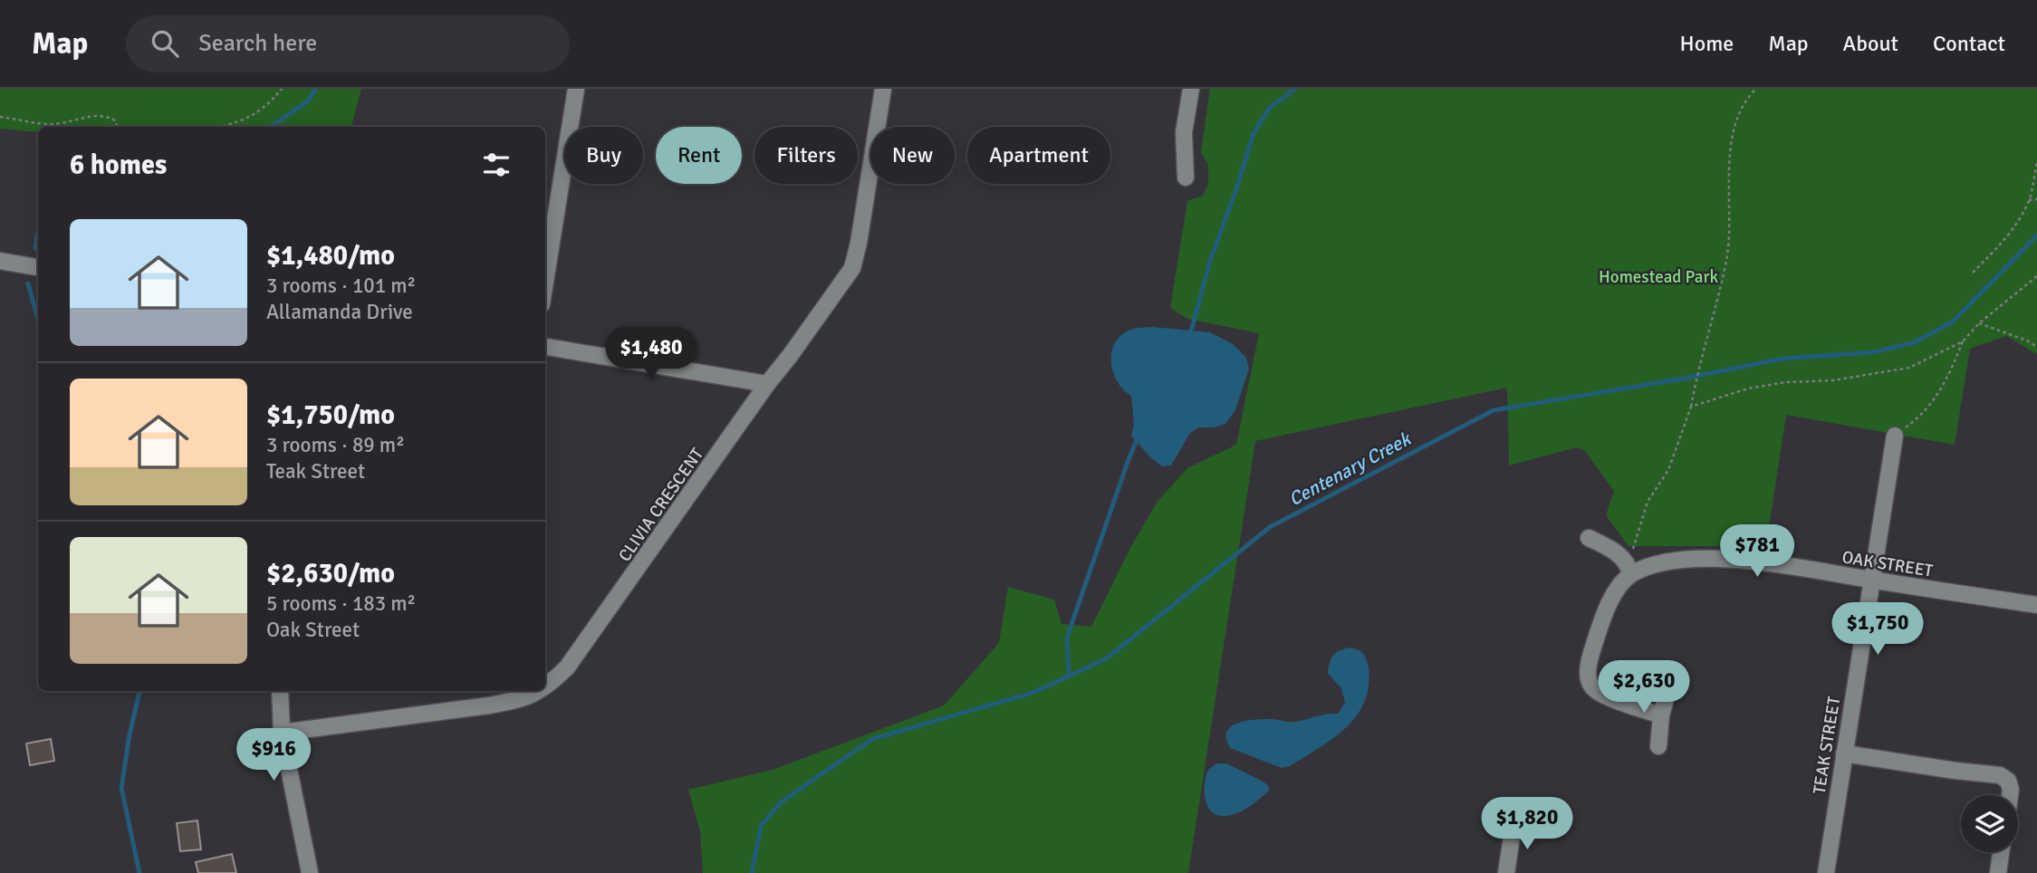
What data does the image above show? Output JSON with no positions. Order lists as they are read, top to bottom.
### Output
{
  "streets": {
    "street": ["CLIVIA CRESCENT", "OAK STREET", "TEAK STREET"]
  },
  "crossings": [
    ["OAK STREET", "TEAK STREET"]
  ],
  "water": ["Centenary Creek"],
  "parks": ["Homestead Park"],
  "page": {
    "header": "Map",
    "search": "Search here",
    "nav": [
      "Home",
      "Map",
      "About",
      "Contact"
    ],
    "chip": [
      "Buy",
      "Rent",
      "Filters",
      "New",
      "Apartment"
    ],
    "heading": "6 homes",
    "list": [
      {
        "name": "$1,480/mo",
        "note": "3 rooms · 101 m² · Allamanda Drive"
      },
      {
        "name": "$1,750/mo",
        "note": "3 rooms · 89 m² · Teak Street"
      },
      {
        "name": "$2,630/mo",
        "note": "5 rooms · 183 m² · Oak Street"
      }
    ],
    "price": [
      "$1,480",
      "$781",
      "$1,750",
      "$2,630",
      "$916",
      "$1,820"
    ]
  }
}
